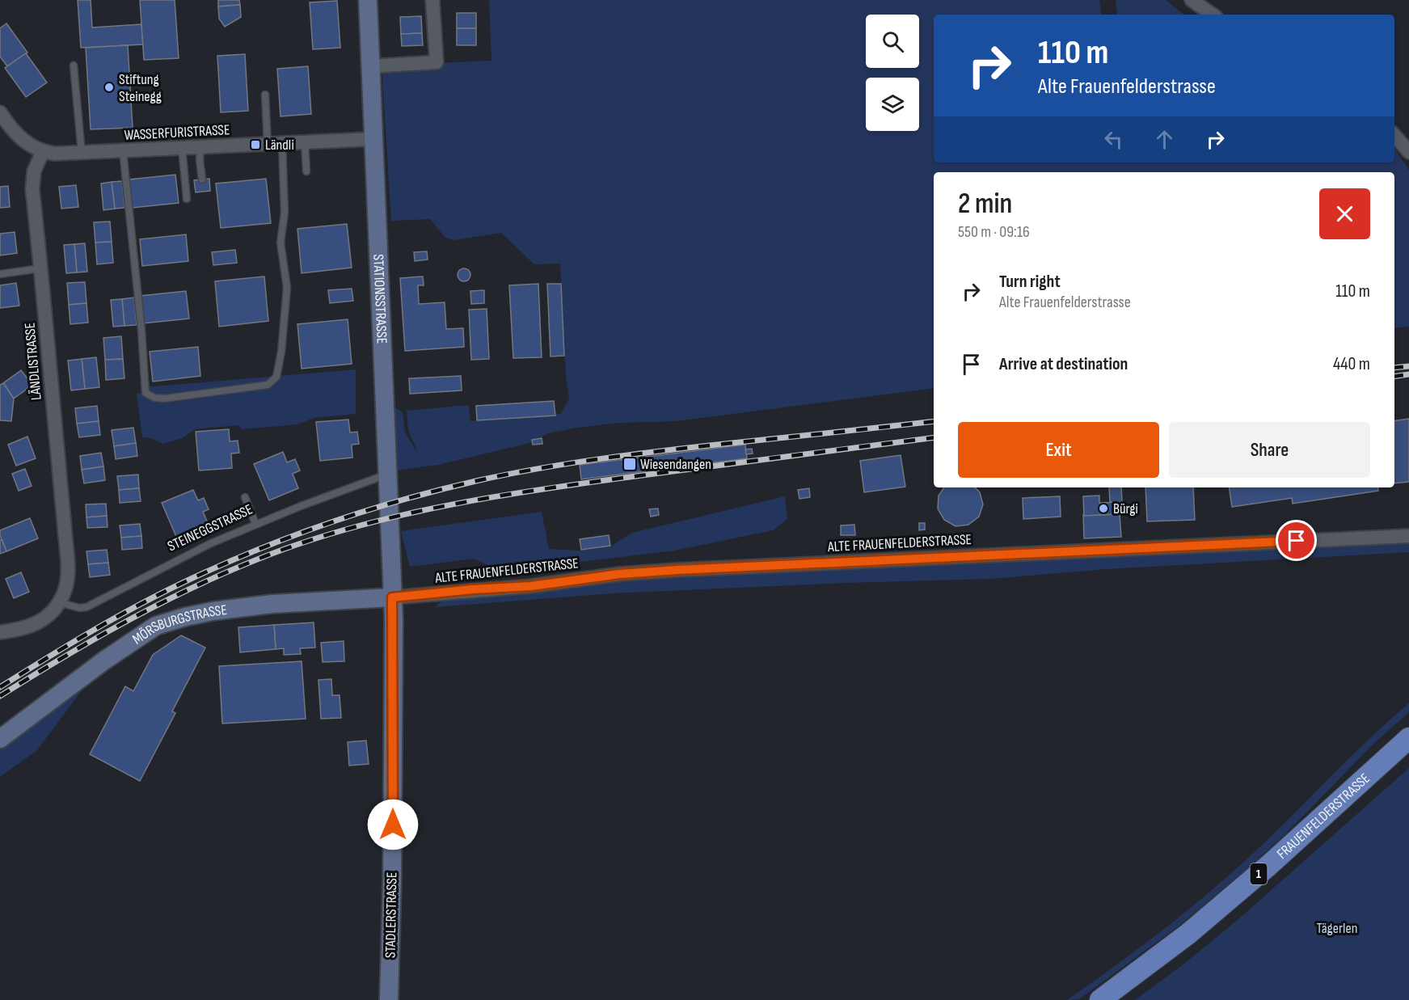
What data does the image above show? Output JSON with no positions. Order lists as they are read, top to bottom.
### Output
{
  "streets": {
    "main road": [
      "STATIONSSTRASSE",
      "MÖRSBURGSTRASSE",
      "FRAUENFELDERSTRASSE",
      "1",
      "STADLERSTRASSE"
    ],
    "street": ["WASSERFURISTRASSE", "LÄNDLISTRASSE", "ALTE FRAUENFELDERSTRASSE"],
    "lane": ["STEINEGGSTRASSE"]
  },
  "crossings": [
    ["WASSERFURISTRASSE", "STATIONSSTRASSE"],
    ["WASSERFURISTRASSE", "LÄNDLISTRASSE"],
    ["STATIONSSTRASSE", "ALTE FRAUENFELDERSTRASSE"],
    ["STATIONSSTRASSE", "MÖRSBURGSTRASSE"],
    ["STATIONSSTRASSE", "STADLERSTRASSE"],
    ["LÄNDLISTRASSE", "STEINEGGSTRASSE"],
    ["ALTE FRAUENFELDERSTRASSE", "MÖRSBURGSTRASSE"],
    ["ALTE FRAUENFELDERSTRASSE", "STADLERSTRASSE"],
    ["MÖRSBURGSTRASSE", "STADLERSTRASSE"]
  ],
  "parks": ["Tägerlen"],
  "places": {
    "other": ["Stiftung Steinegg", "Bürgi"],
    "transit": ["Ländli", "Wiesendangen"]
  },
  "page": {
    "turn": ["110 m", "Alte Frauenfelderstrasse"],
    "heading": ["2 min", "550 m · 09:16"],
    "list": [
      {
        "name": "Turn right",
        "note": "Alte Frauenfelderstrasse",
        "value": "110 m"
      },
      {
        "name": "Arrive at destination",
        "value": "440 m"
      }
    ],
    "buttons": ["Exit", "Share"]
  }
}
